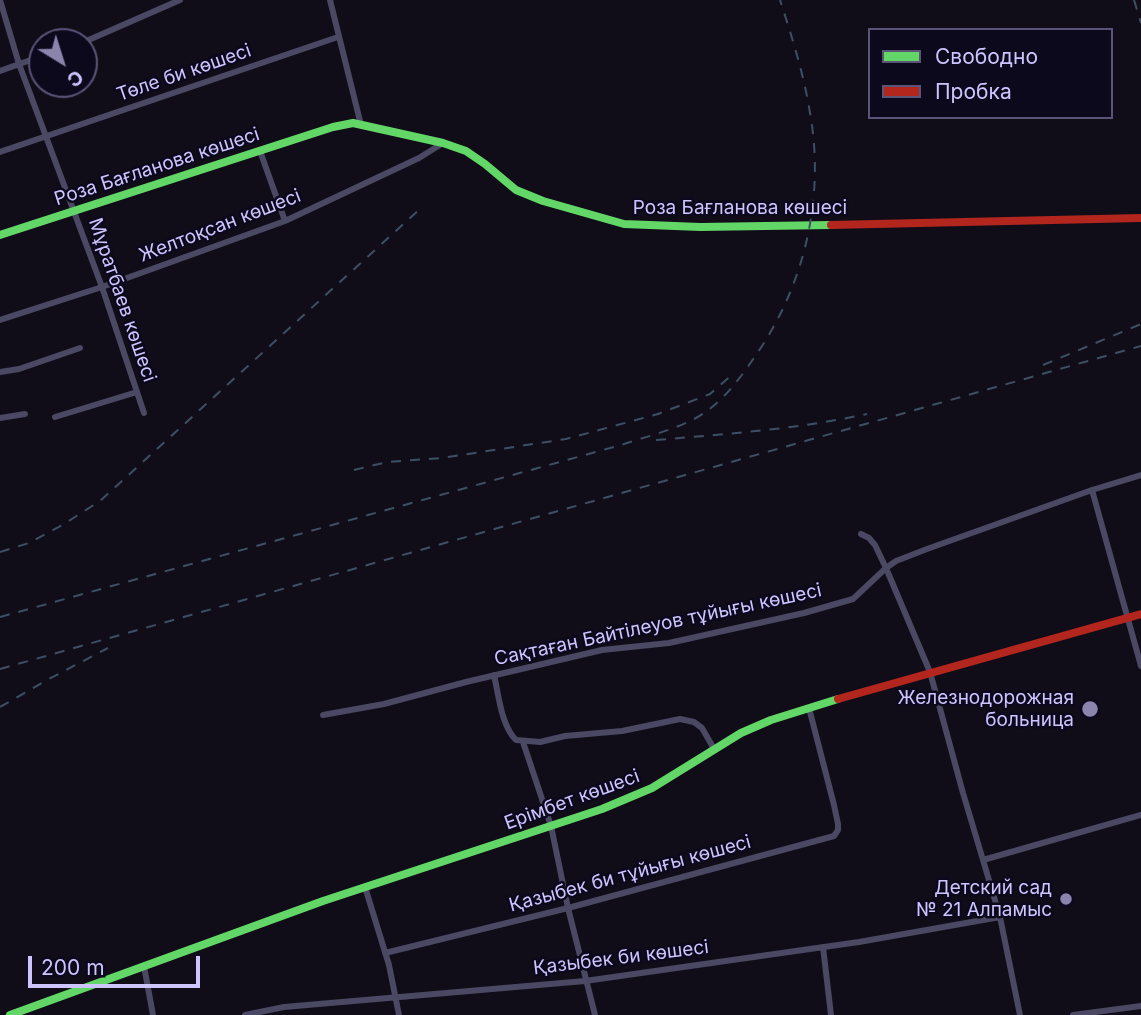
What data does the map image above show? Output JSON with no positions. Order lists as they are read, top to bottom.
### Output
{
  "streets": {
    "street": [
      "Төле би көшесі",
      "Роза Бағланова көшесі",
      "Желтоқсан көшесі",
      "Мұратбаев көшесі",
      "Сақтаған Байтілеуов тұйығы көшесі",
      "Ерімбет көшесі",
      "Қазыбек би тұйығы көшесі",
      "Қазыбек би көшесі"
    ]
  },
  "crossings": [
    ["Төле би көшесі", "Мұратбаев көшесі"],
    ["Роза Бағланова көшесі", "Желтоқсан көшесі"],
    ["Роза Бағланова көшесі", "Мұратбаев көшесі"],
    ["Желтоқсан көшесі", "Мұратбаев көшесі"],
    ["Ерімбет көшесі", "Қазыбек би тұйығы көшесі"]
  ],
  "places": ["Железнодорожная больница", "Детский сад № 21 Алпамыс"],
  "legend": ["Свободно", "Пробка"],
  "scale_bar": "200 m",
  "north": "bottom right"
}
